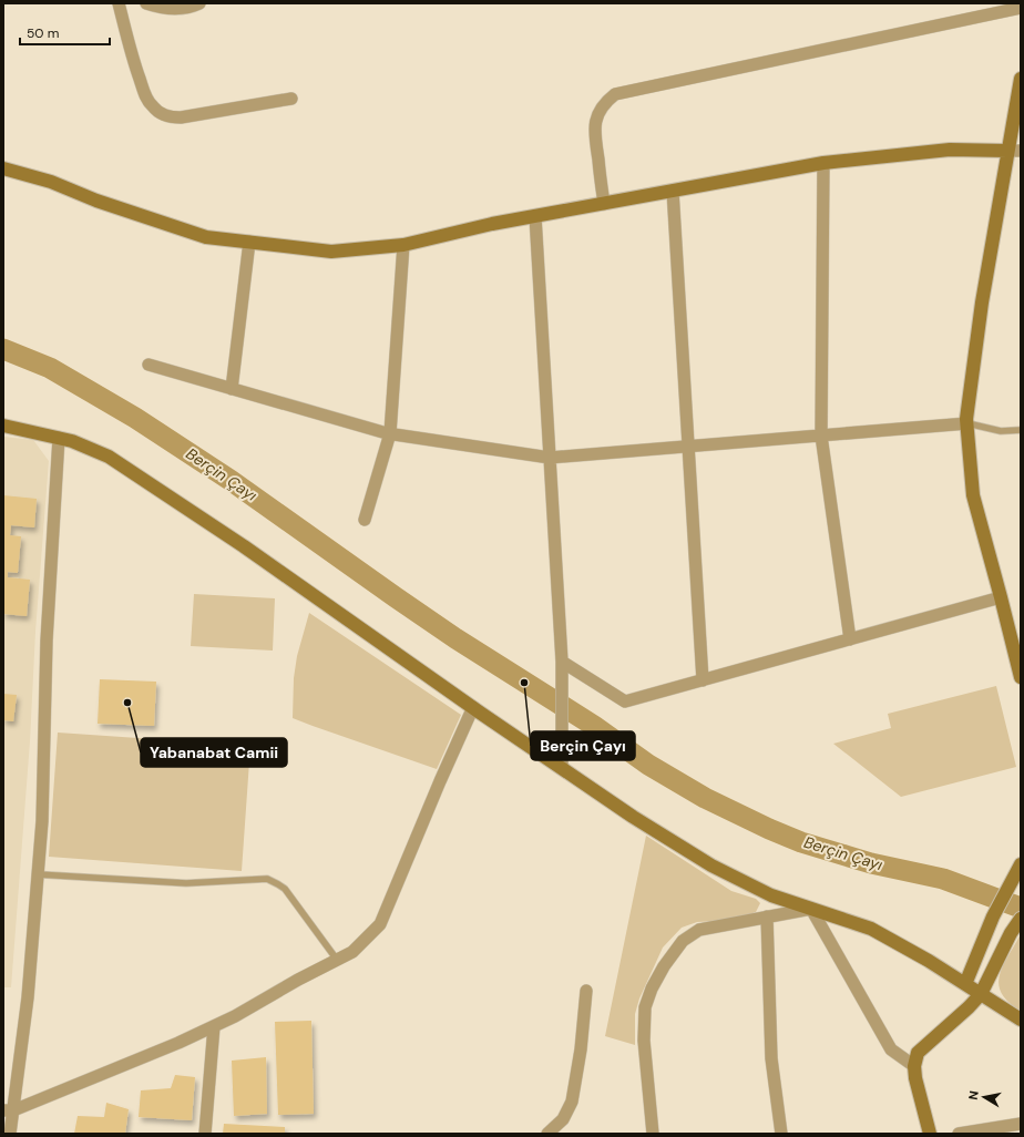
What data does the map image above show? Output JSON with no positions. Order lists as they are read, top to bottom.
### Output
{
  "water": ["Berçin Çayı"],
  "places": ["Berçin Çayı", "Yabanabat Camii"],
  "scale_bar": "50 m",
  "north": "left"
}
